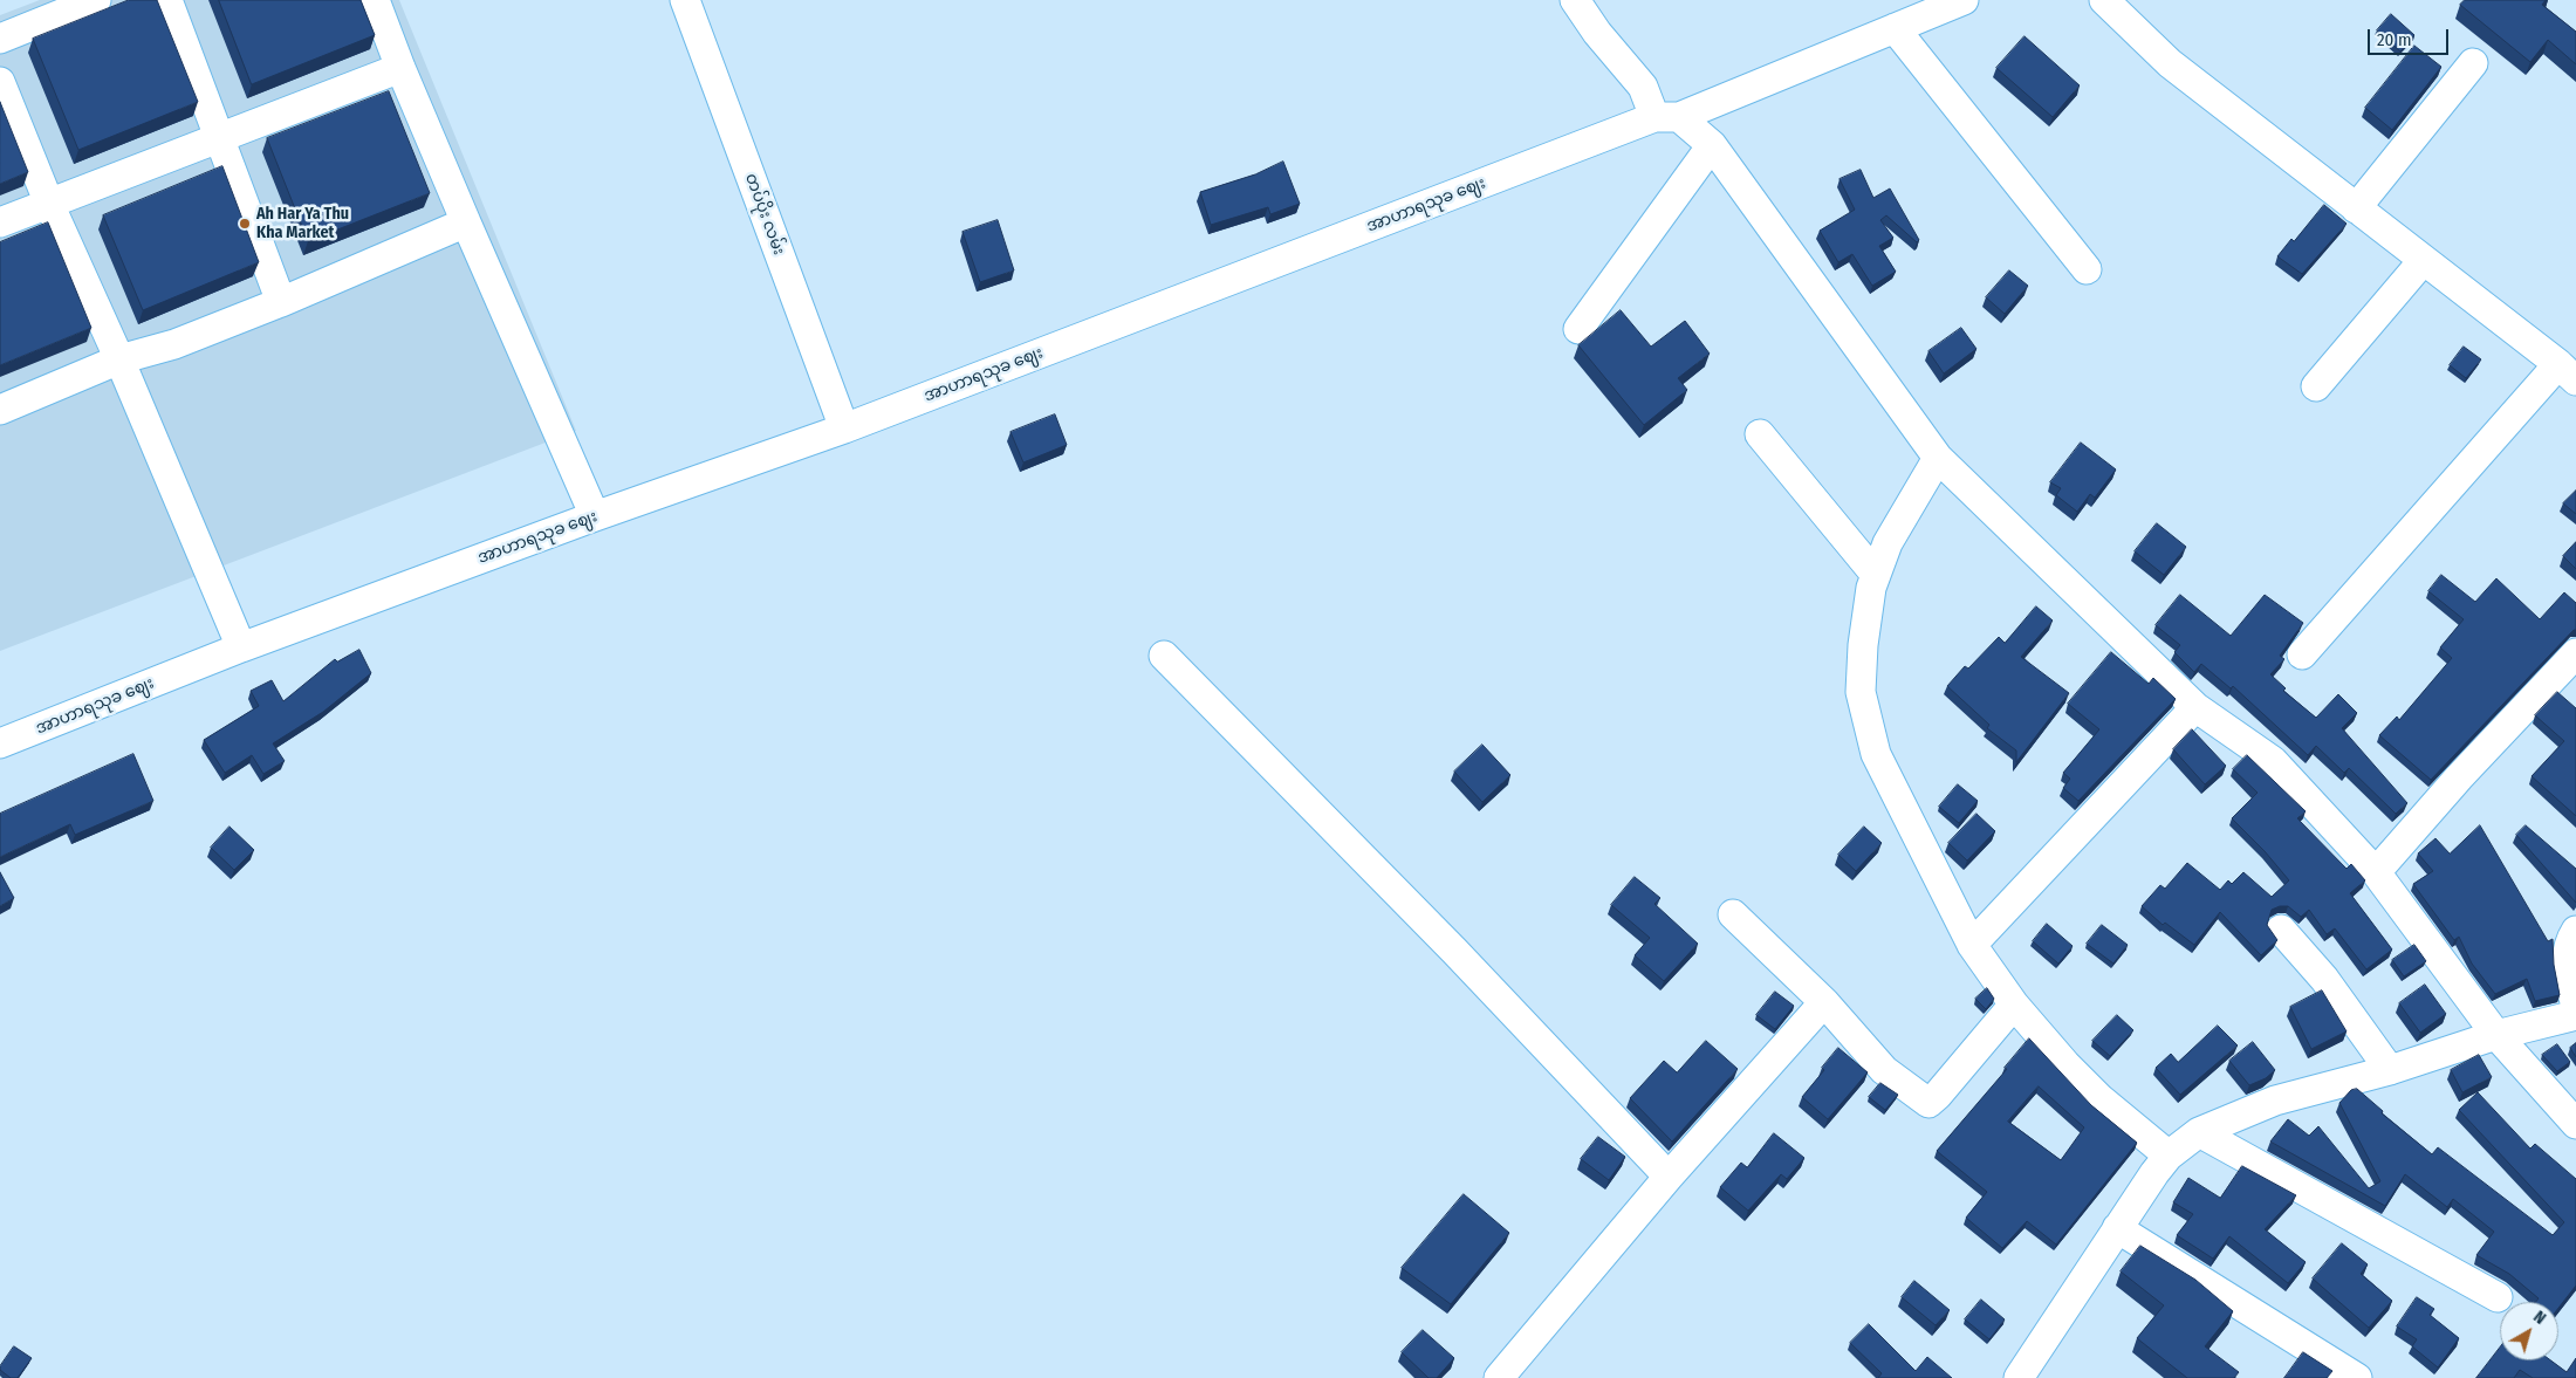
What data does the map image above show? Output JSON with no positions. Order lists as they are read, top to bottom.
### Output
{
  "streets": {
    "street": ["အာဟာရသုခ ဈေး", "တပ်ပိုး လမ်း"]
  },
  "crossings": [
    ["အာဟာရသုခ ဈေး", "တပ်ပိုး လမ်း"]
  ],
  "places": ["Ah Har Ya Thu Kha Market"],
  "scale_bar": "20 m",
  "north": "top right"
}
